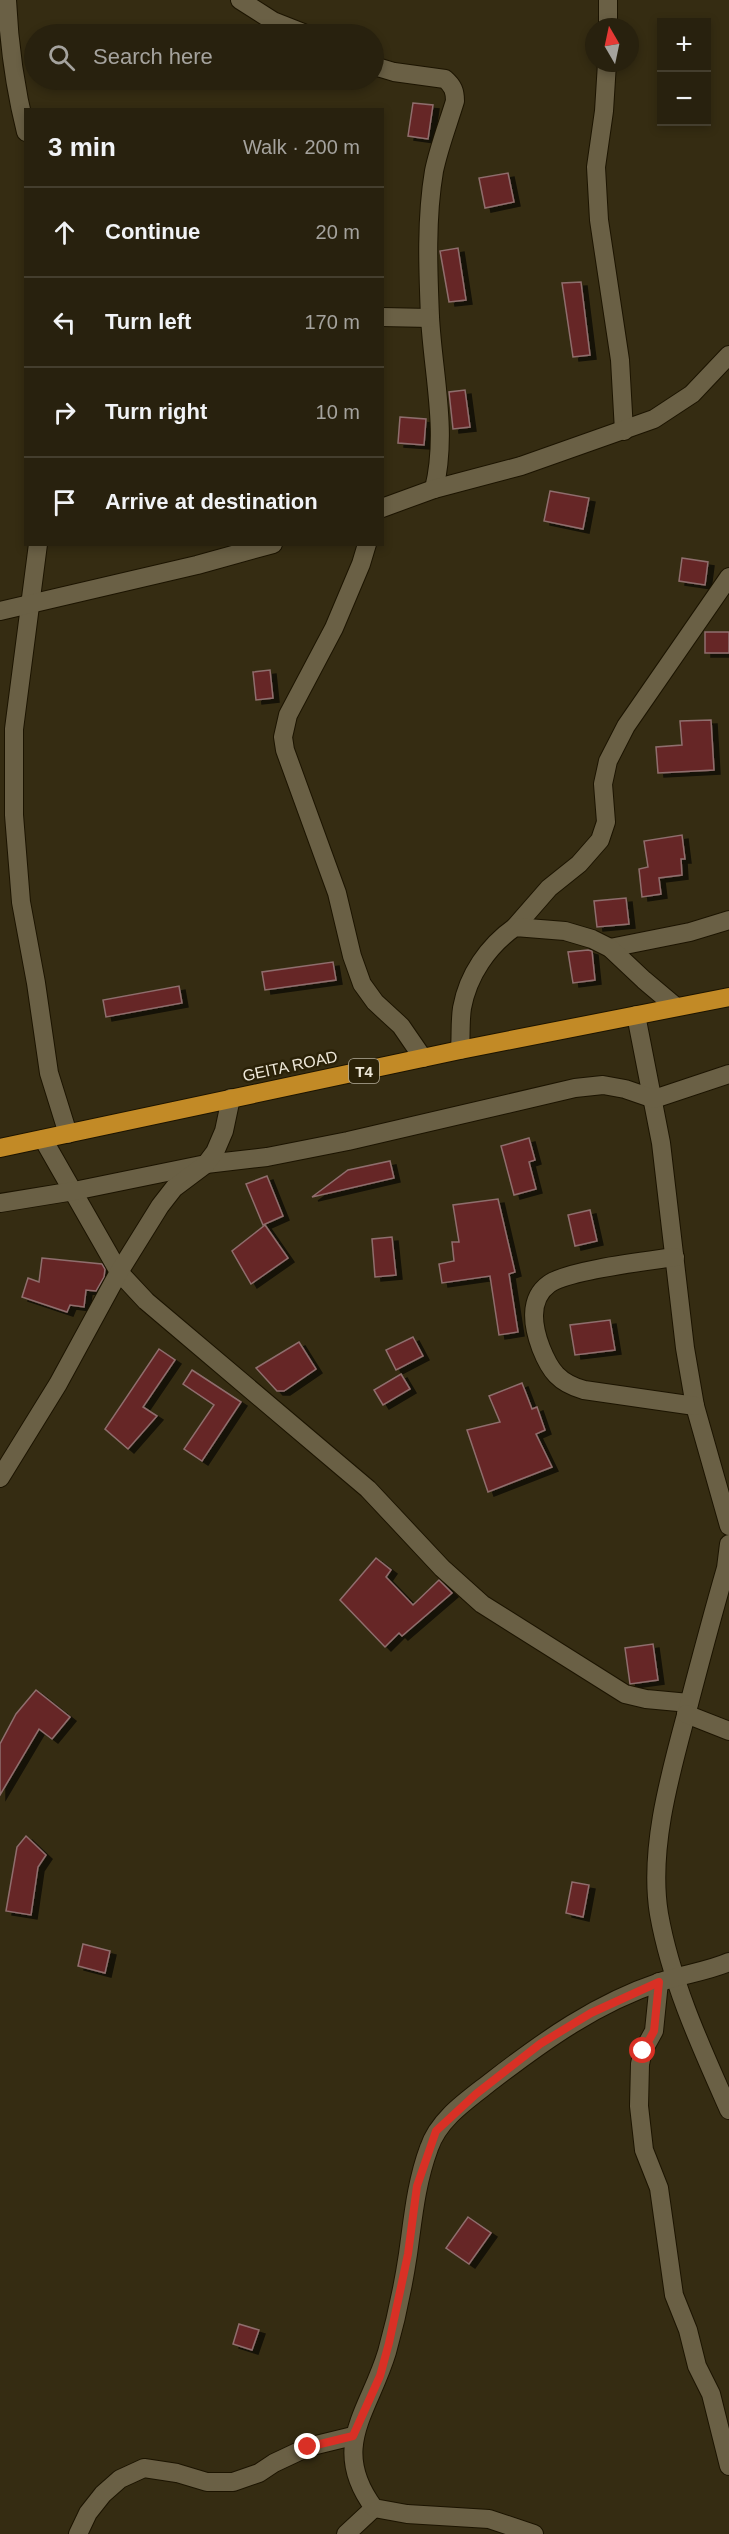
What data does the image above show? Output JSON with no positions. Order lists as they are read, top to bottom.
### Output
{
  "streets": {
    "highway": ["GEITA ROAD", "T4"]
  },
  "north": "top",
  "page": {
    "map_buttons": ["+", "−"],
    "search": "Search here",
    "heading": ["3 min", "Walk · 200 m"],
    "list": [
      ["Continue", "20 m"],
      ["Turn left", "170 m"],
      ["Turn right", "10 m"],
      "Arrive at destination"
    ]
  }
}
